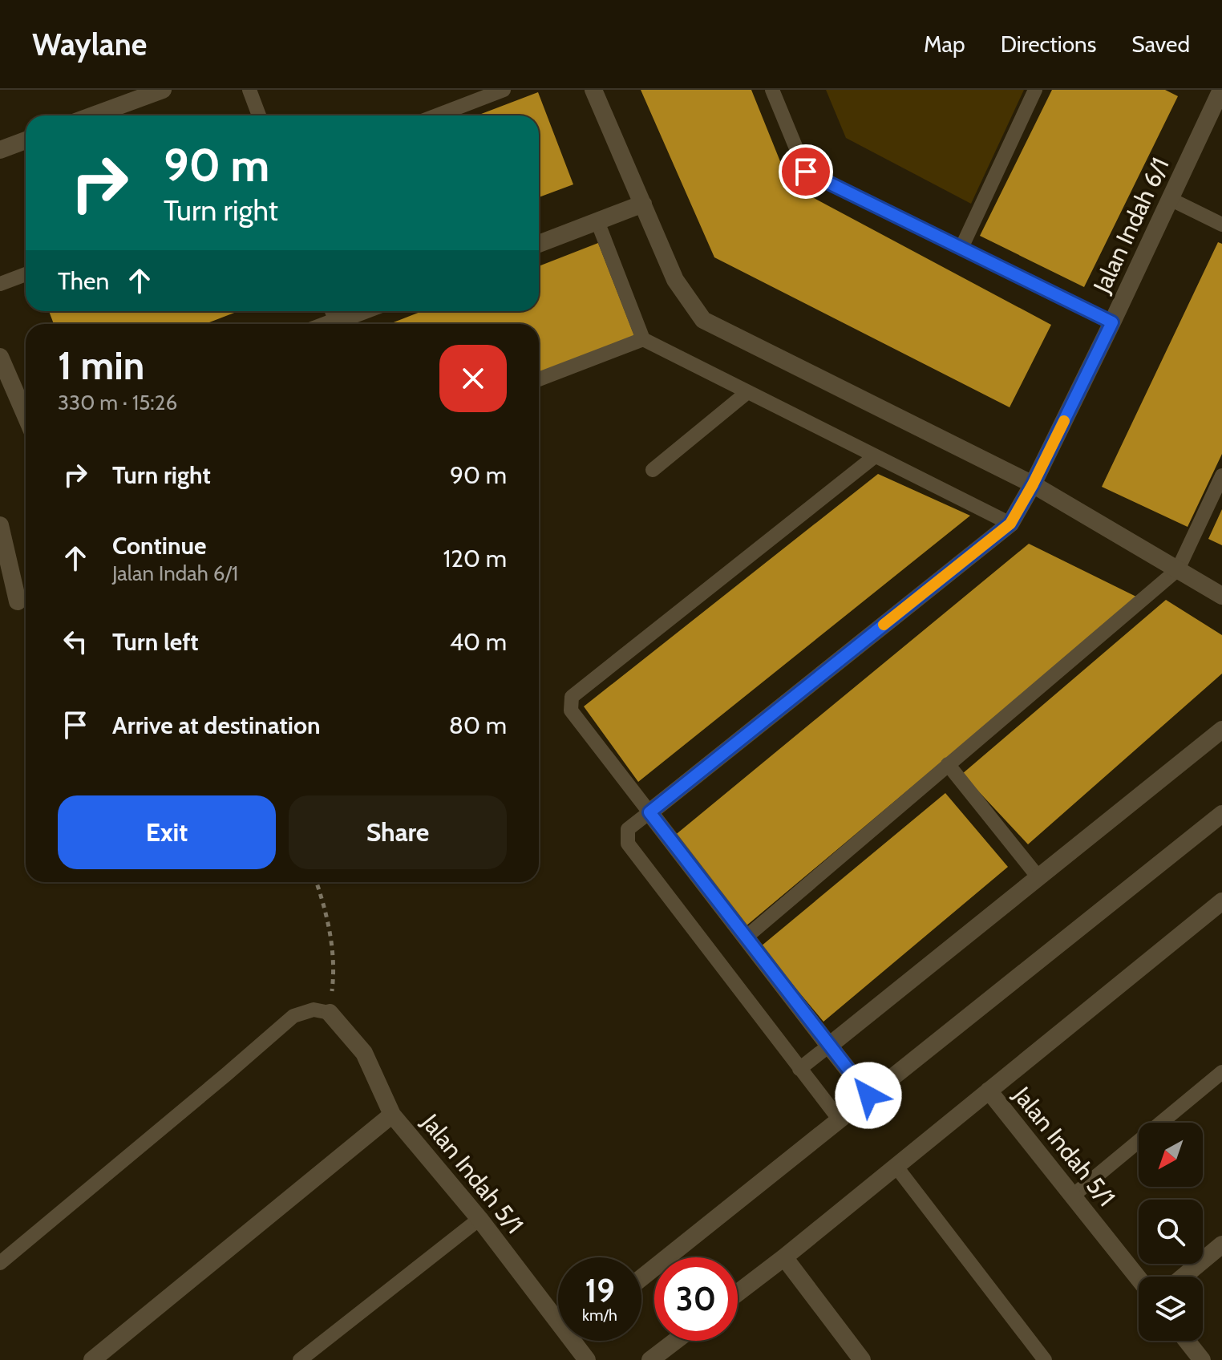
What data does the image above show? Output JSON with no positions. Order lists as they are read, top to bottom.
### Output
{
  "streets": {
    "street": ["Jalan Indah 6/1", "Jalan Indah 5/1"]
  },
  "north": "bottom left",
  "page": {
    "header": "Waylane",
    "nav": ["Map", "Directions", "Saved"],
    "turn": ["90 m", "Turn right"],
    "then": "Then",
    "heading": ["1 min", "330 m · 15:26"],
    "list": [
      {
        "name": "Turn right",
        "value": "90 m"
      },
      {
        "name": "Continue",
        "note": "Jalan Indah 6/1",
        "value": "120 m"
      },
      {
        "name": "Turn left",
        "value": "40 m"
      },
      {
        "name": "Arrive at destination",
        "value": "80 m"
      }
    ],
    "buttons": ["Exit", "Share"],
    "speed": "19 km/h",
    "limit": "30"
  }
}
